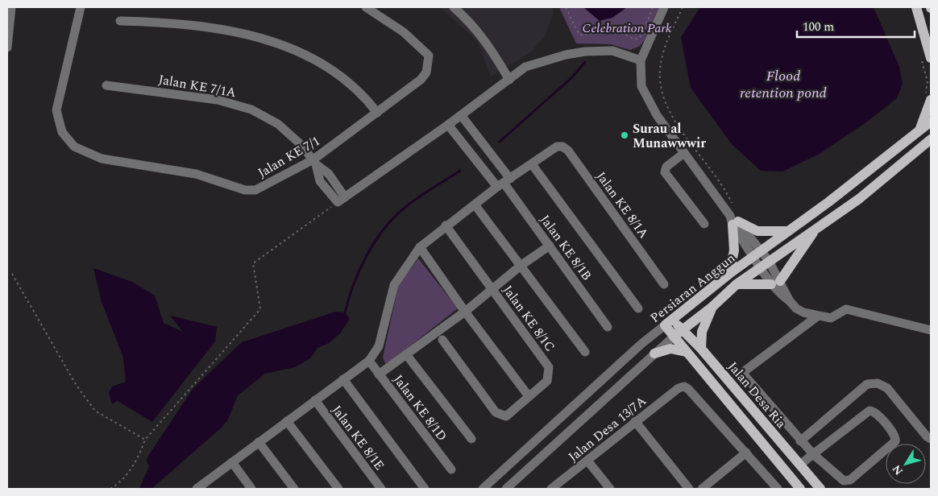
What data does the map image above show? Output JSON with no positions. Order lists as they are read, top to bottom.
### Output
{
  "streets": {
    "main road": ["Persiaran Anggun", "Jalan Desa Ria"],
    "street": [
      "Jalan KE 7/1A",
      "Jalan KE 7/1",
      "Jalan KE 8/1A",
      "Jalan KE 8/1B",
      "Jalan KE 8/1C",
      "Jalan KE 8/1D",
      "Jalan Desa 13/7A",
      "Jalan KE 8/1E"
    ]
  },
  "crossings": [
    ["Jalan KE 7/1A", "Jalan KE 7/1"],
    ["Persiaran Anggun", "Jalan Desa Ria"]
  ],
  "water": ["Flood retention pond"],
  "parks": ["Celebration Park"],
  "places": ["Surau al Munawwwir"],
  "scale_bar": "100 m",
  "north": "bottom left"
}
